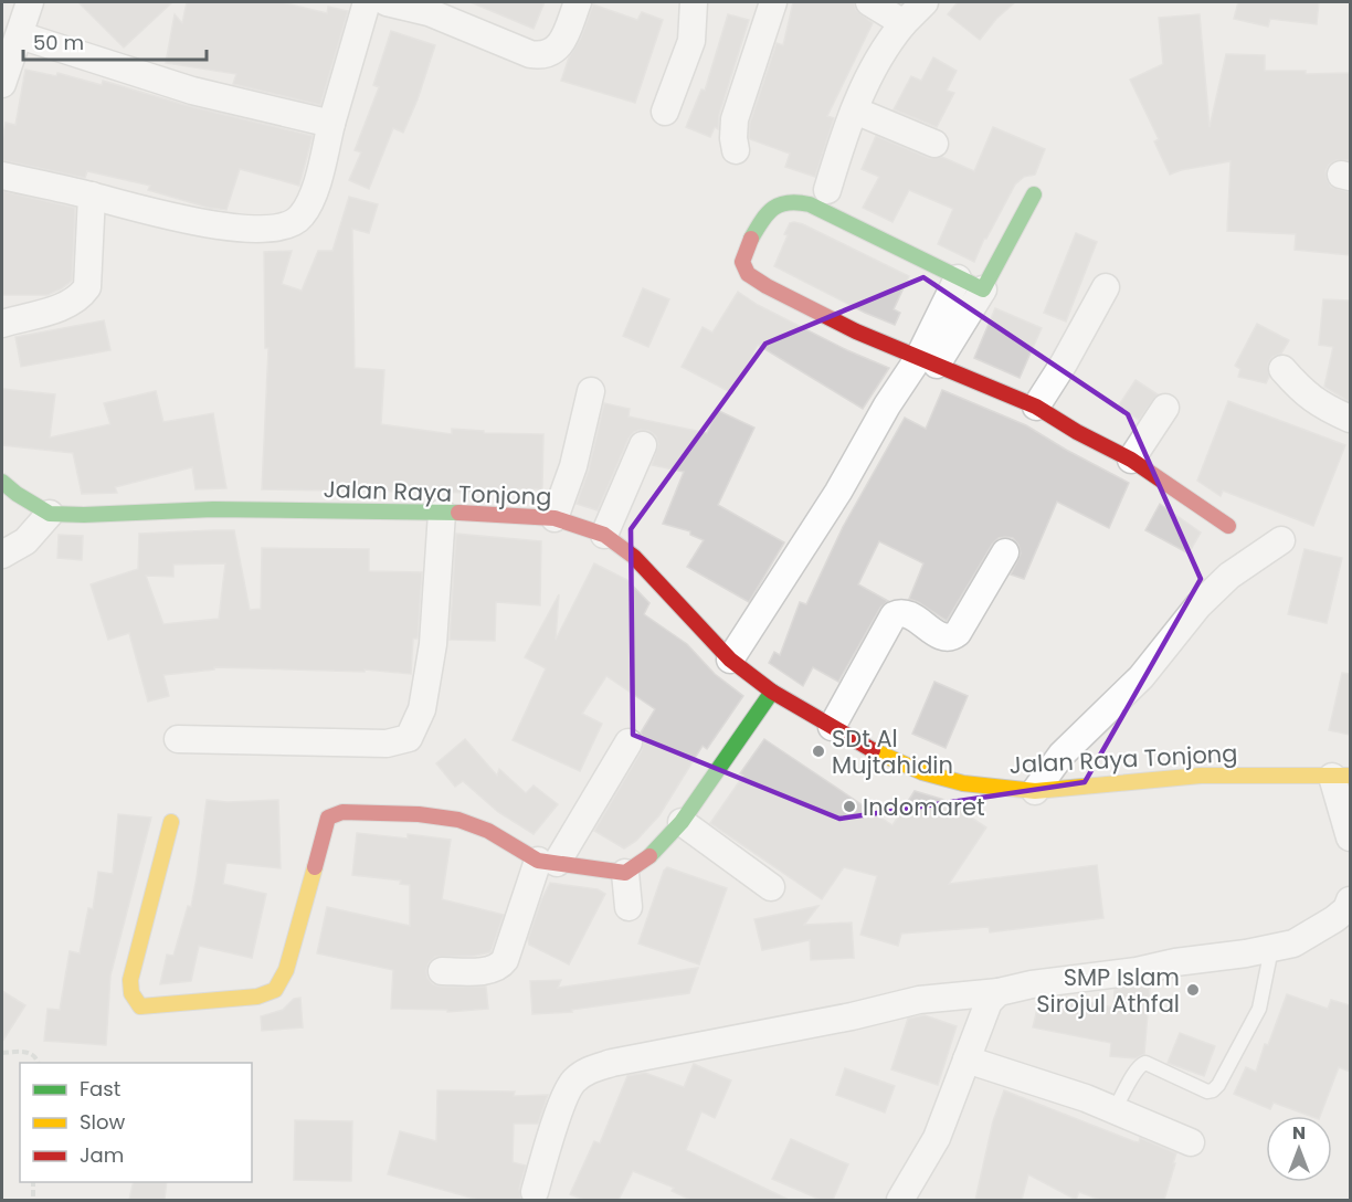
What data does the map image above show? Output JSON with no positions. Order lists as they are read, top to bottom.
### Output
{
  "streets": {
    "street": ["Jalan Raya Tonjong"]
  },
  "places": ["SDt Al Mujtahidin", "Indomaret", "SMP Islam Sirojul Athfal"],
  "legend": ["Fast", "Slow", "Jam"],
  "scale_bar": "50 m",
  "north": "top"
}
